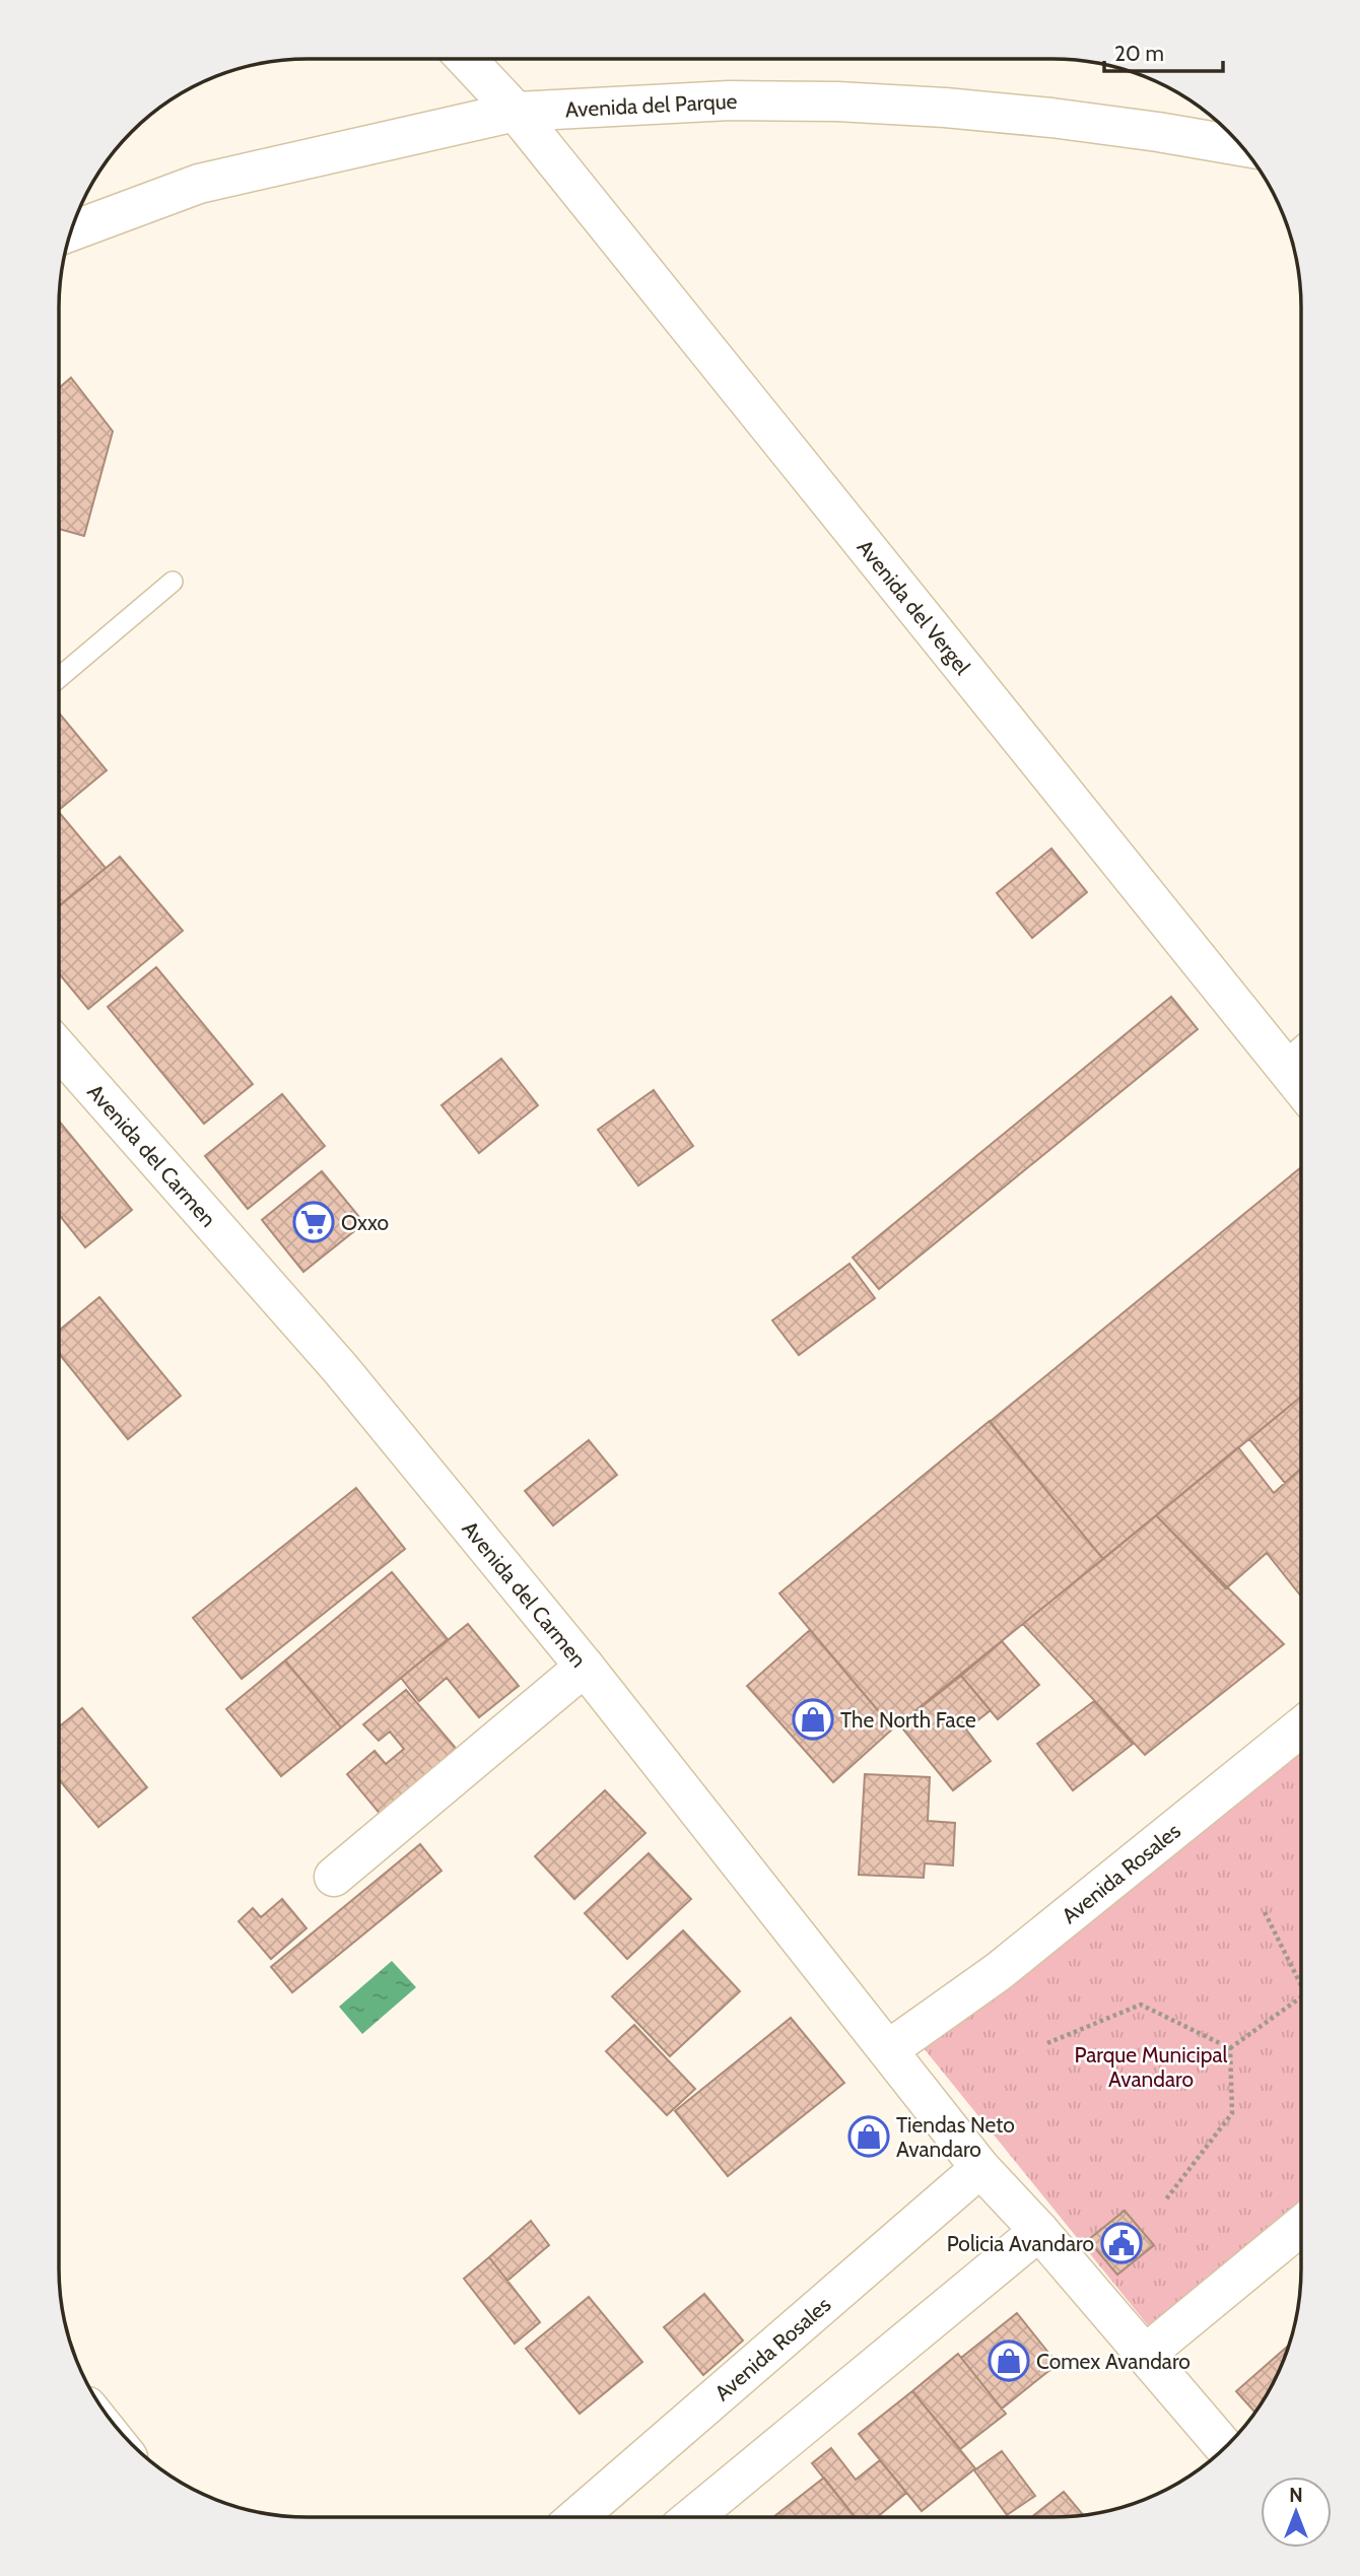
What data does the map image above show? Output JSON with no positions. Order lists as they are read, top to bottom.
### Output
{
  "streets": {
    "street": [
      "Avenida del Parque",
      "Avenida del Vergel",
      "Avenida del Carmen",
      "Avenida Rosales"
    ]
  },
  "crossings": [
    ["Avenida del Parque", "Avenida del Vergel"],
    ["Avenida del Carmen", "Avenida Rosales"]
  ],
  "parks": ["Parque Municipal Avandaro"],
  "places": {
    "supermarket": ["Oxxo"],
    "shop": ["The North Face", "Tiendas Neto Avandaro", "Comex Avandaro"],
    "public building": ["Policia Avandaro"]
  },
  "scale_bar": "20 m",
  "north": "top"
}
